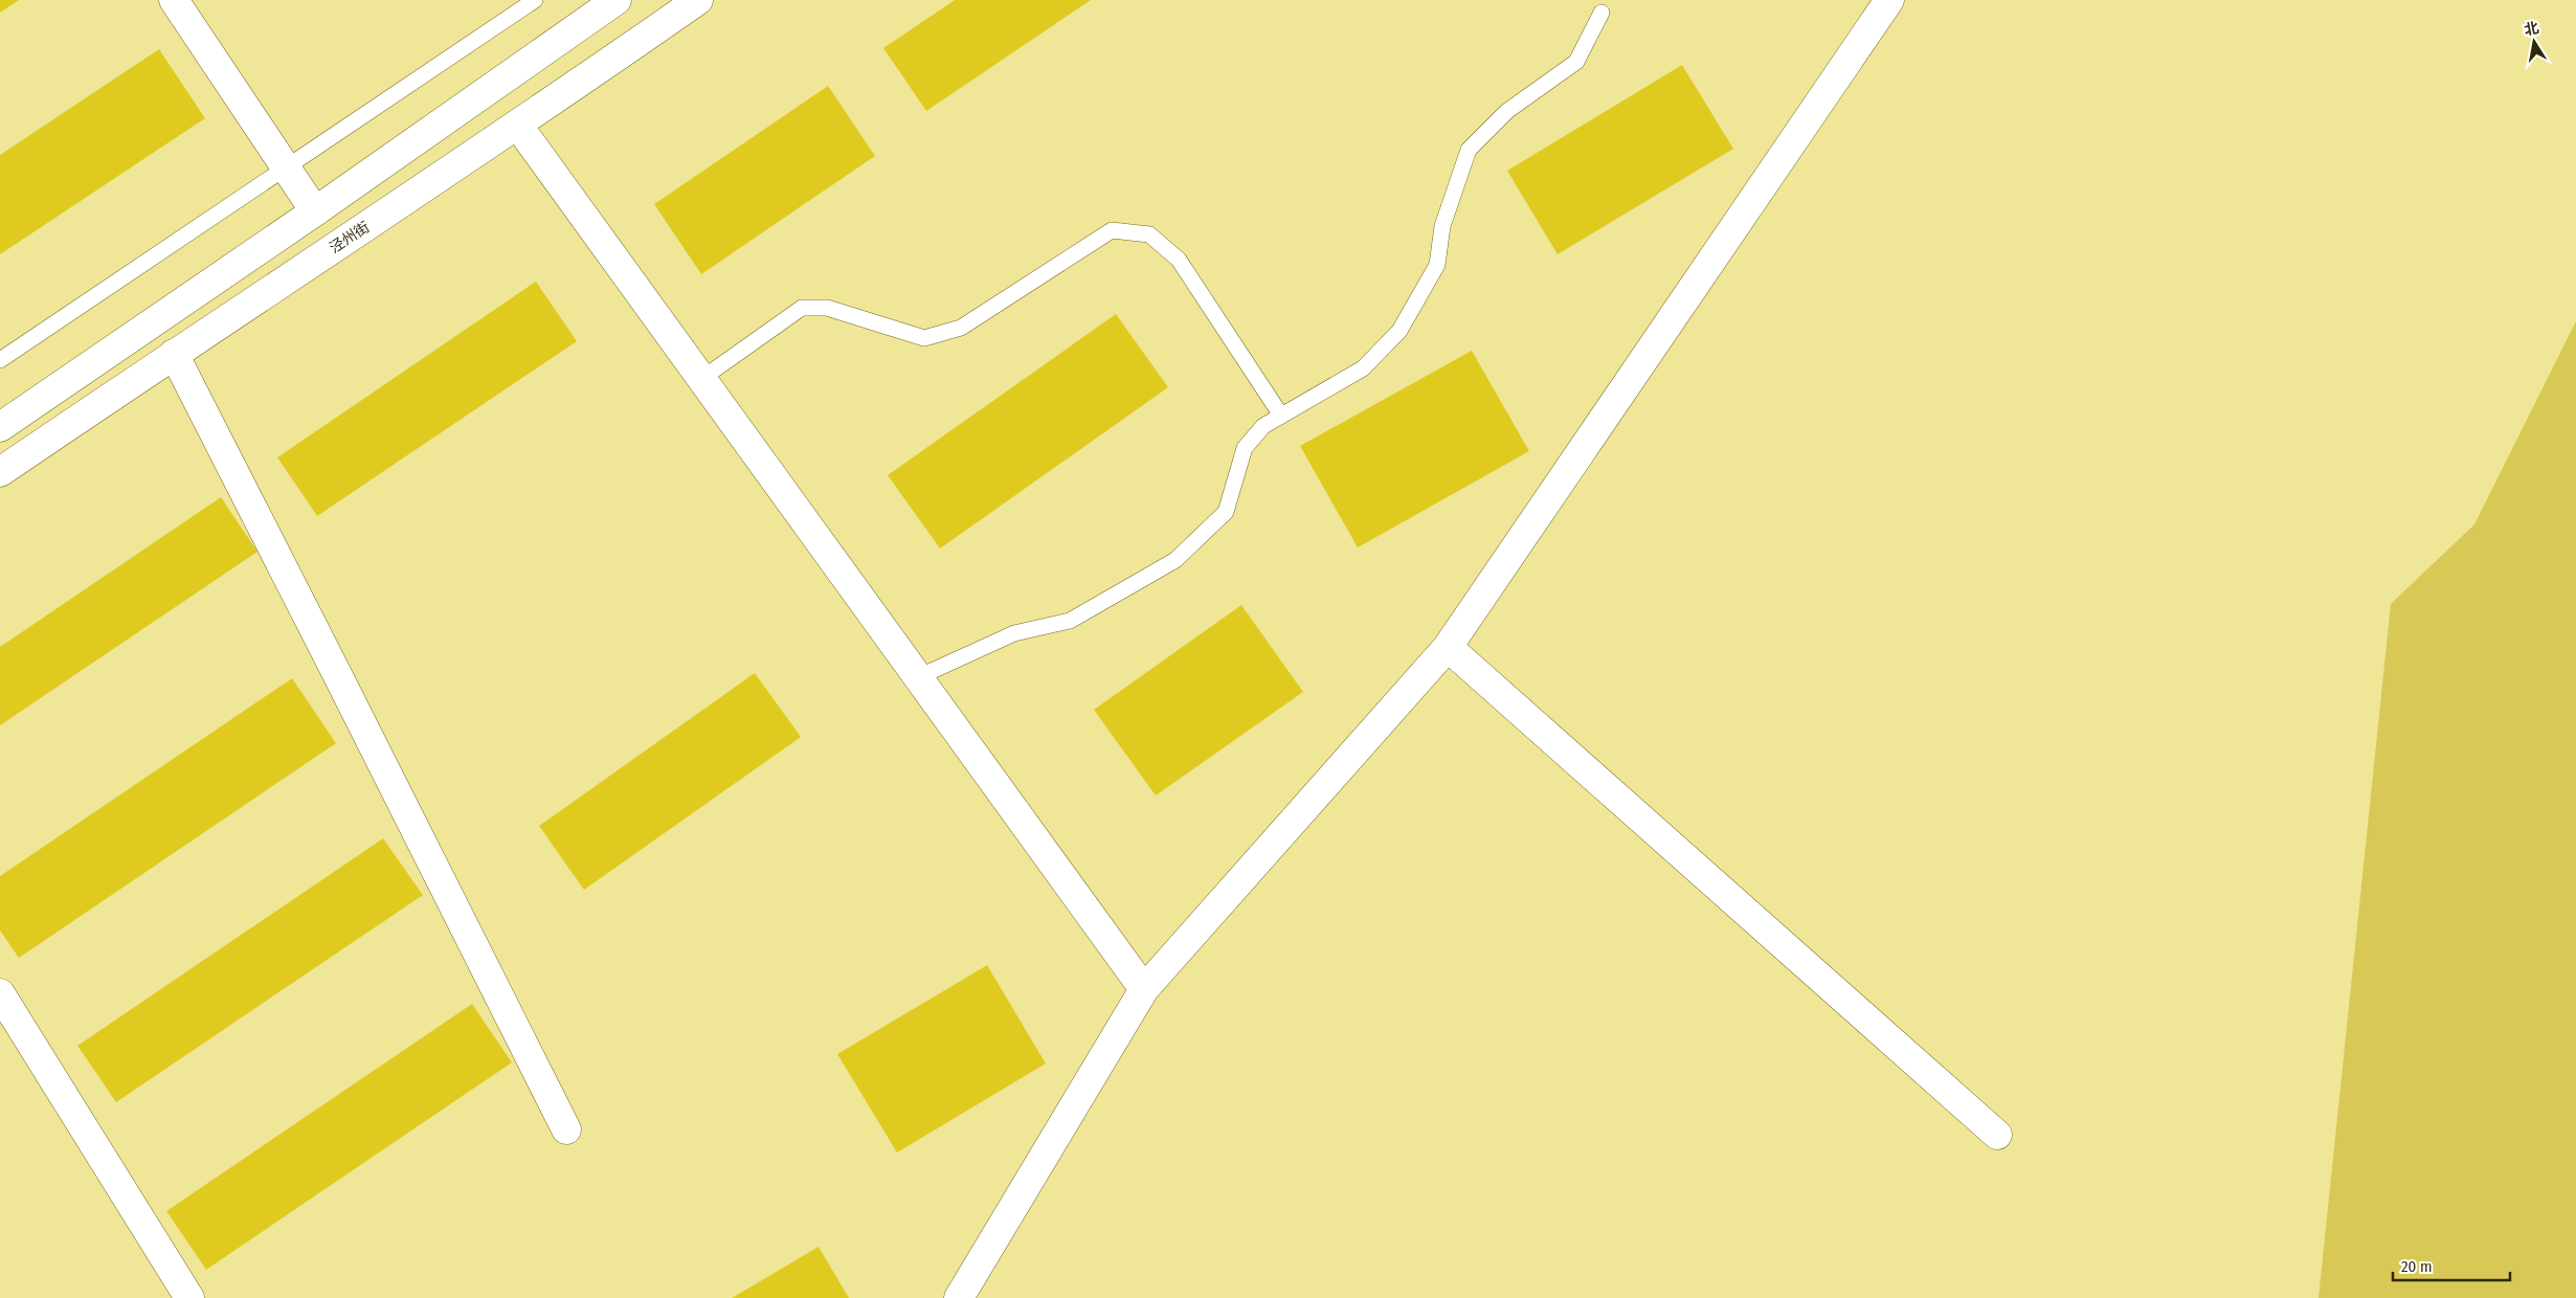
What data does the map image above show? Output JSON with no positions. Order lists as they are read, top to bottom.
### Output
{
  "streets": {
    "street": ["泾州街"]
  },
  "scale_bar": "20 m",
  "north": "top"
}
